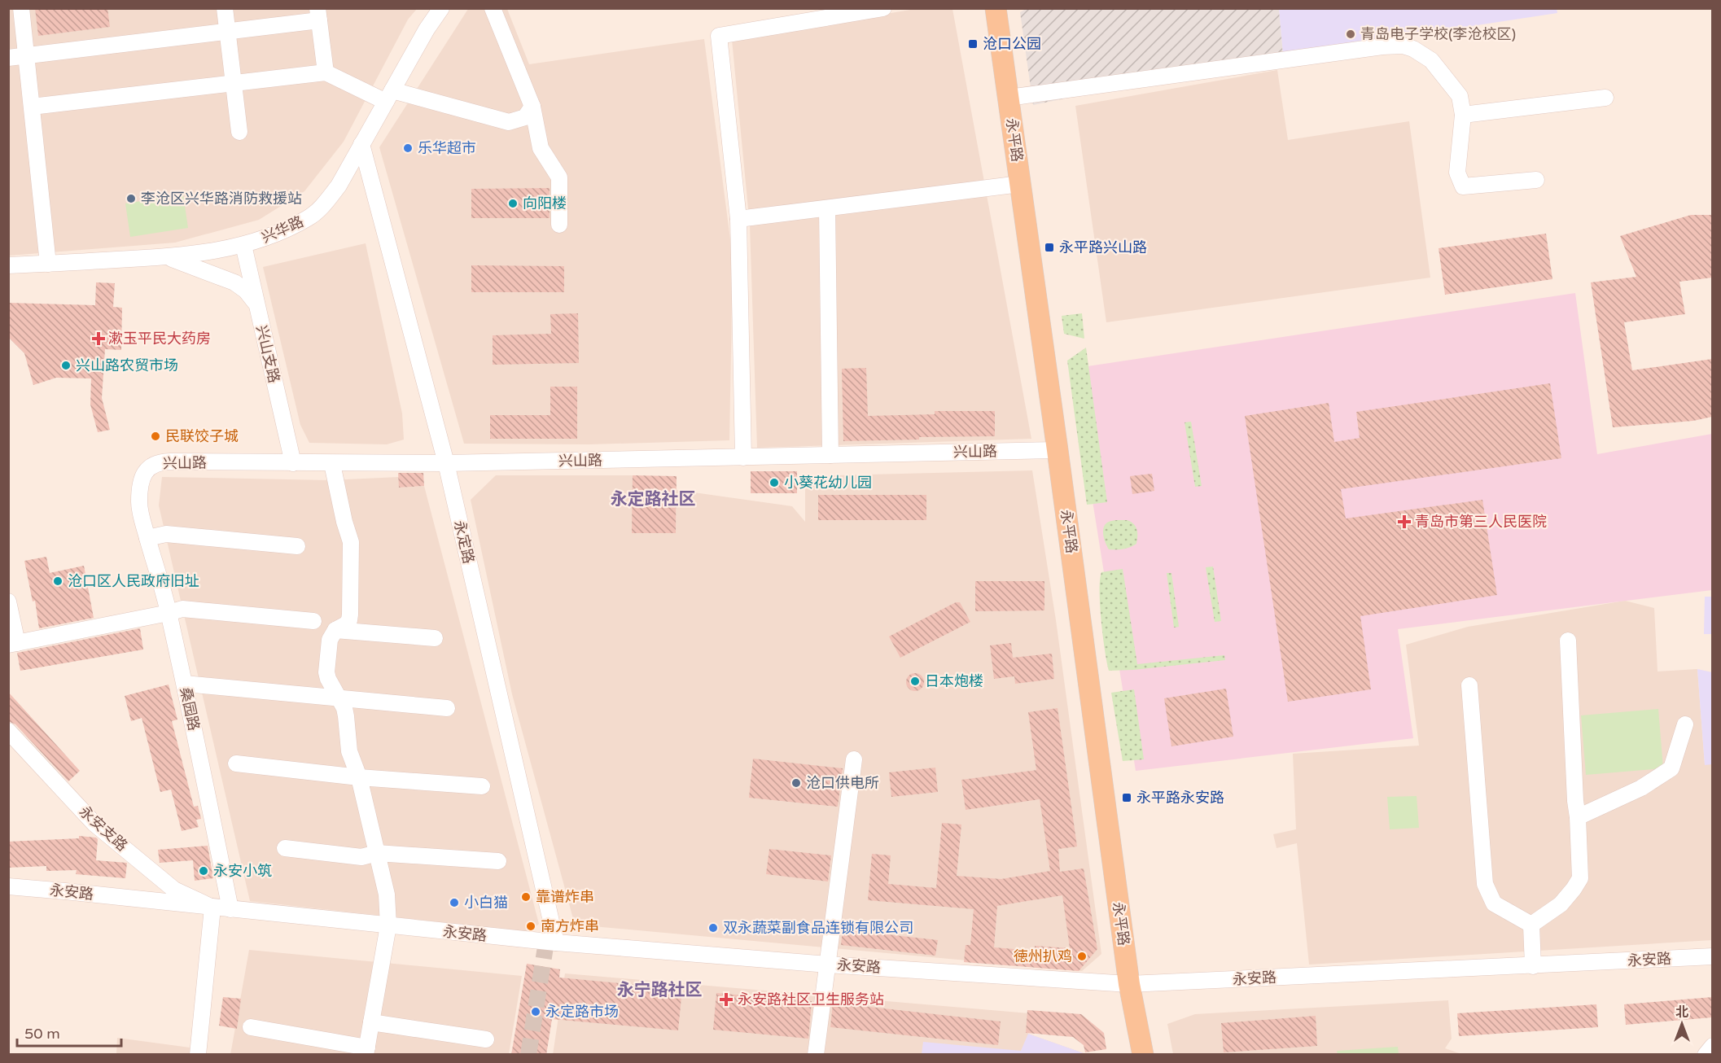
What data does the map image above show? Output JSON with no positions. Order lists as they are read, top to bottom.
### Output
{
  "streets": {
    "main road": ["永平路"],
    "street": [
      "兴华路",
      "兴山支路",
      "兴山路",
      "永定路",
      "桑园路",
      "永安支路",
      "永安路"
    ]
  },
  "crossings": [
    ["永平路", "兴山路"],
    ["永平路", "永安路"],
    ["兴华路", "兴山支路"],
    ["兴华路", "永定路"],
    ["兴山支路", "兴山路"],
    ["兴山路", "永定路"],
    ["兴山路", "桑园路"],
    ["永定路", "永安路"],
    ["桑园路", "永安路"],
    ["永安支路", "永安路"]
  ],
  "districts": ["永定路社区", "永宁路社区"],
  "places": {
    "other": [
      "青岛电子学校(李沧校区)",
      "乐华超市",
      "李沧区兴华路消防救援站",
      "向阳楼",
      "兴山路农贸市场",
      "民联饺子城",
      "小葵花幼儿园",
      "沧口区人民政府旧址",
      "日本炮楼",
      "沧口供电所",
      "永安小筑",
      "靠谱炸串",
      "小白猫",
      "南方炸串",
      "双永蔬菜副食品连锁有限公司",
      "徳州扒鸡",
      "永定路市场"
    ],
    "transit": ["沧口公园", "永平路兴山路", "永平路永安路"],
    "health": ["漱玉平民大药房", "青岛市第三人民医院", "永安路社区卫生服务站"]
  },
  "scale_bar": "50 m",
  "north": "top"
}
